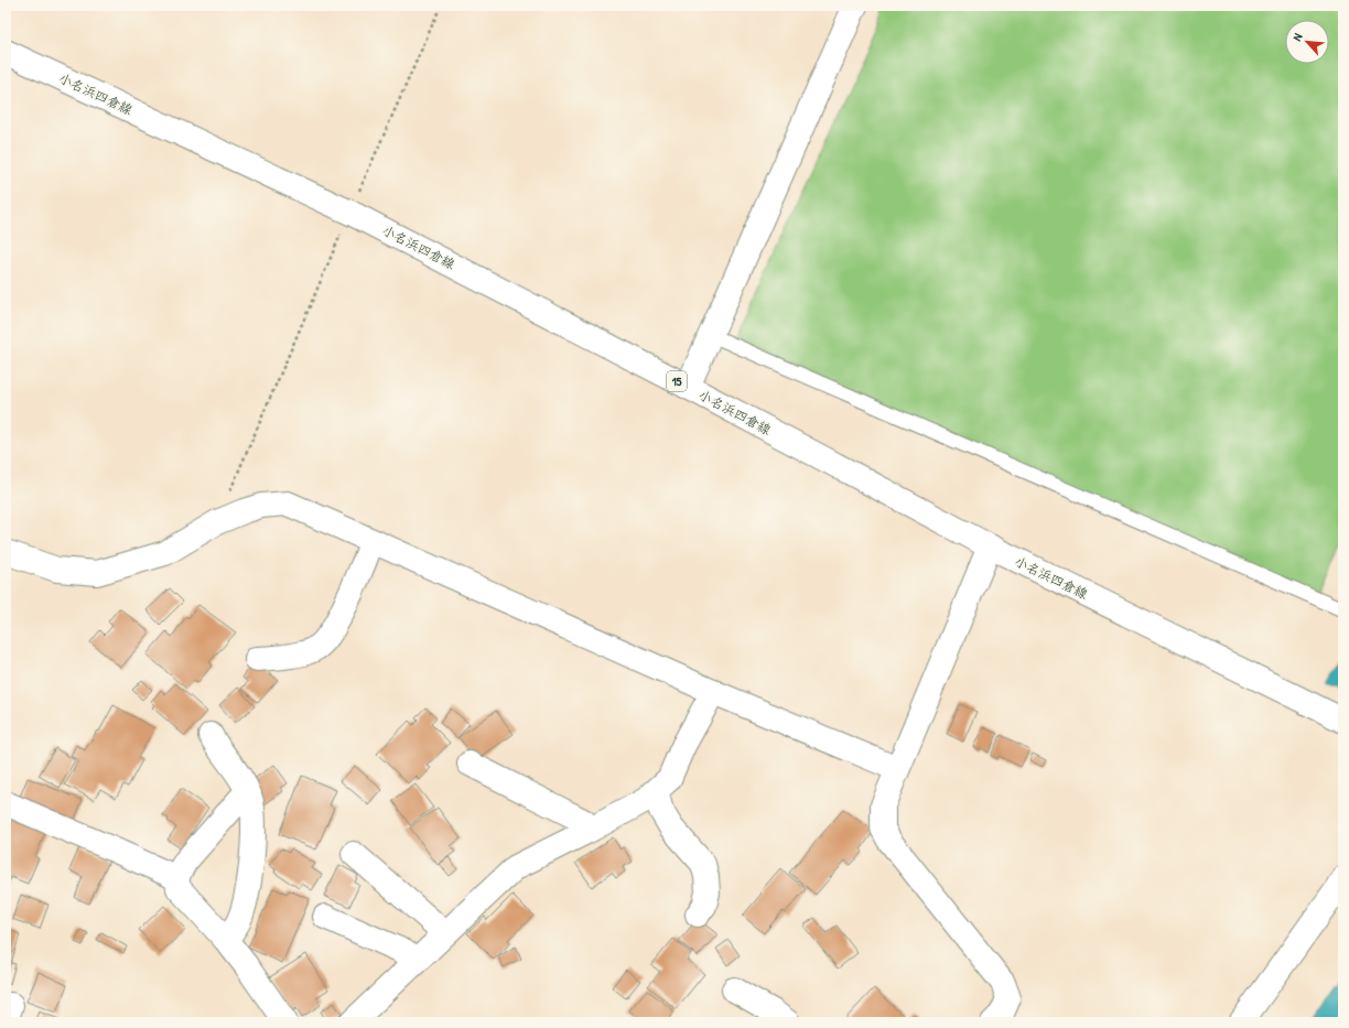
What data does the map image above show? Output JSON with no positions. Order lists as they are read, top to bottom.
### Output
{
  "streets": {
    "street": ["小名浜四倉線", "15"]
  },
  "north": "top left"
}
